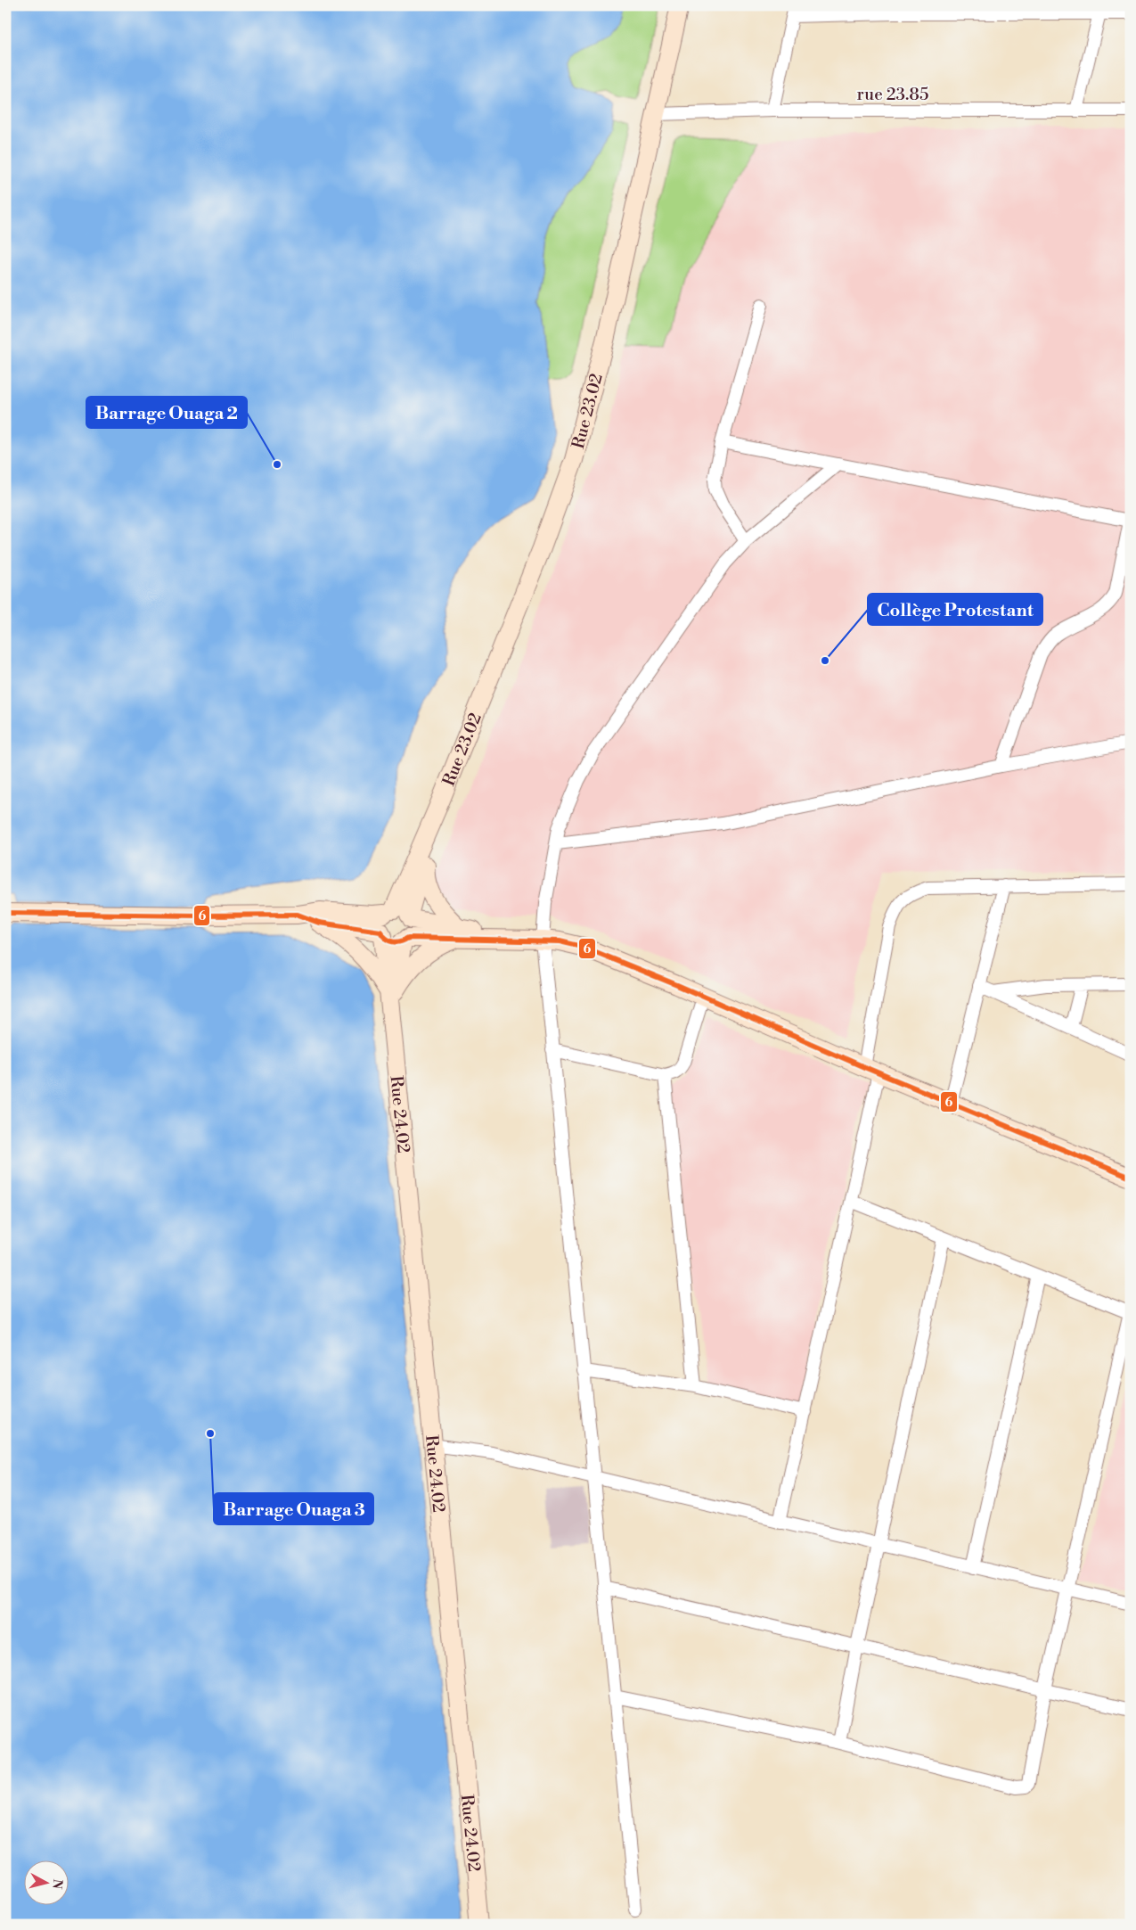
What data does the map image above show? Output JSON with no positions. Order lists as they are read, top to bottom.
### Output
{
  "streets": {
    "street": ["rue 23.85", "Rue 23.02", "Rue 24.02"]
  },
  "crossings": [
    ["rue 23.85", "Rue 23.02"],
    ["Rue 23.02", "Rue 24.02"]
  ],
  "places": ["Barrage Ouaga 2", "Collège Protestant", "Barrage Ouaga 3"],
  "lines": ["transit line 6"],
  "north": "right"
}
